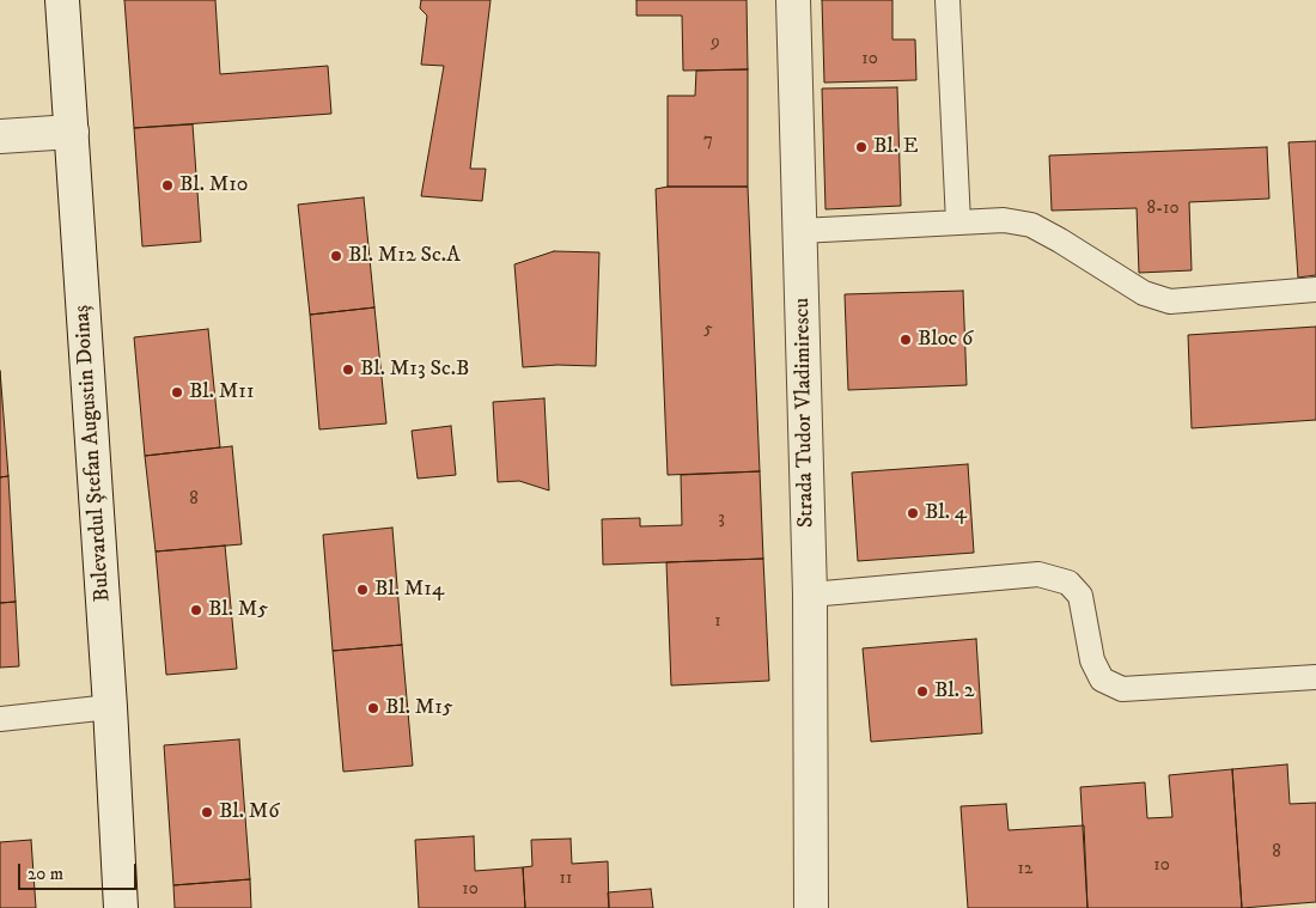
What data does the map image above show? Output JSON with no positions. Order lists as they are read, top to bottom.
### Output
{
  "streets": {
    "street": ["Strada Tudor Vladimirescu", "Bulevardul Ștefan Augustin Doinaș"]
  },
  "places": [
    "Bl. E",
    "Bl. M10",
    "Bl. M12 Sc.A",
    "Bloc 6",
    "Bl. M13 Sc.B",
    "Bl. M11",
    "Bl. 4",
    "Bl. M14",
    "Bl. M5",
    "Bl. 2",
    "Bl. M15",
    "Bl. M6"
  ],
  "house_numbers": [
    "9",
    "10",
    "7",
    "8-10",
    "5",
    "8",
    "3",
    "1",
    "8",
    "10",
    "12",
    "11",
    "10"
  ],
  "scale_bar": "20 m"
}
